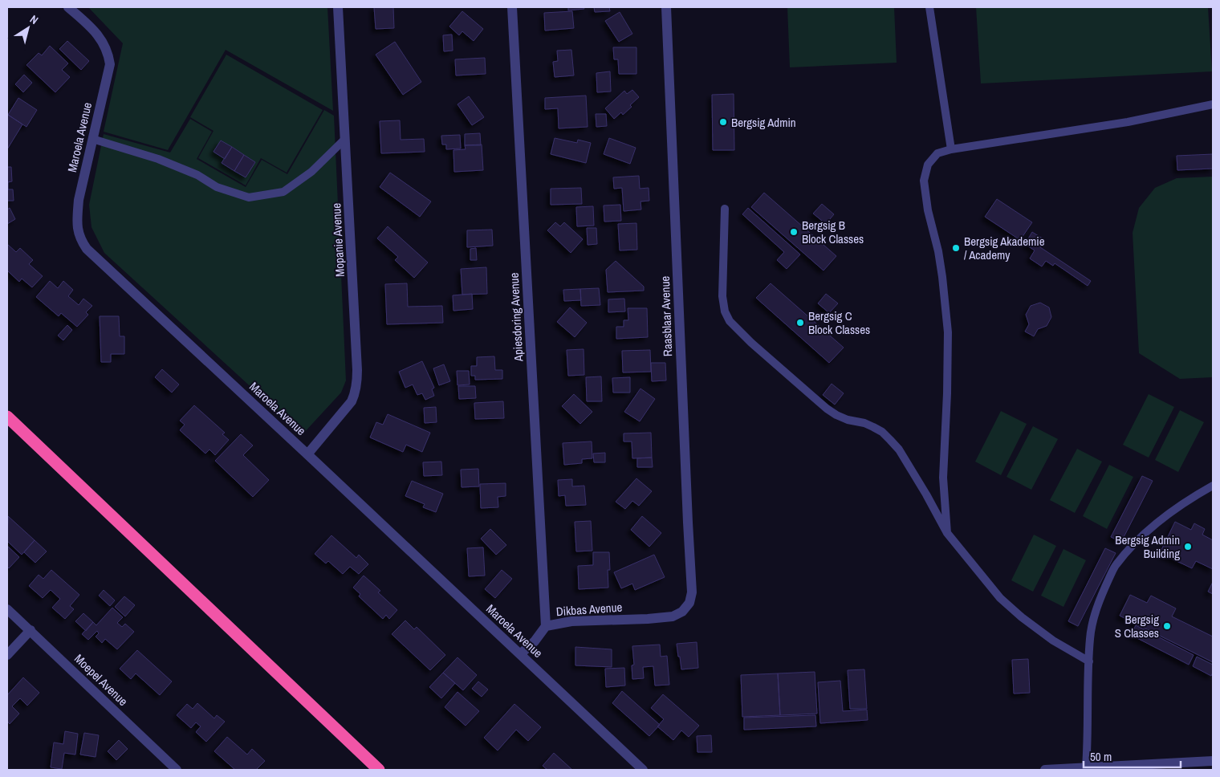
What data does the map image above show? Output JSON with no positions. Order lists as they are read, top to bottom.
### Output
{
  "streets": {
    "street": [
      "Maroela Avenue",
      "Mopanie Avenue",
      "Raasblaar Avenue",
      "Apiesdoring Avenue",
      "Dikbas Avenue",
      "Moepel Avenue"
    ]
  },
  "crossings": [
    ["Maroela Avenue", "Mopanie Avenue"],
    ["Maroela Avenue", "Dikbas Avenue"],
    ["Raasblaar Avenue", "Dikbas Avenue"],
    ["Apiesdoring Avenue", "Dikbas Avenue"]
  ],
  "places": [
    "Bergsig Admin",
    "Bergsig B Block Classes",
    "Bergsig Akademie / Academy",
    "Bergsig C Block Classes",
    "Bergsig Admin Building",
    "Bergsig S Classes"
  ],
  "scale_bar": "50 m",
  "north": "top right"
}
